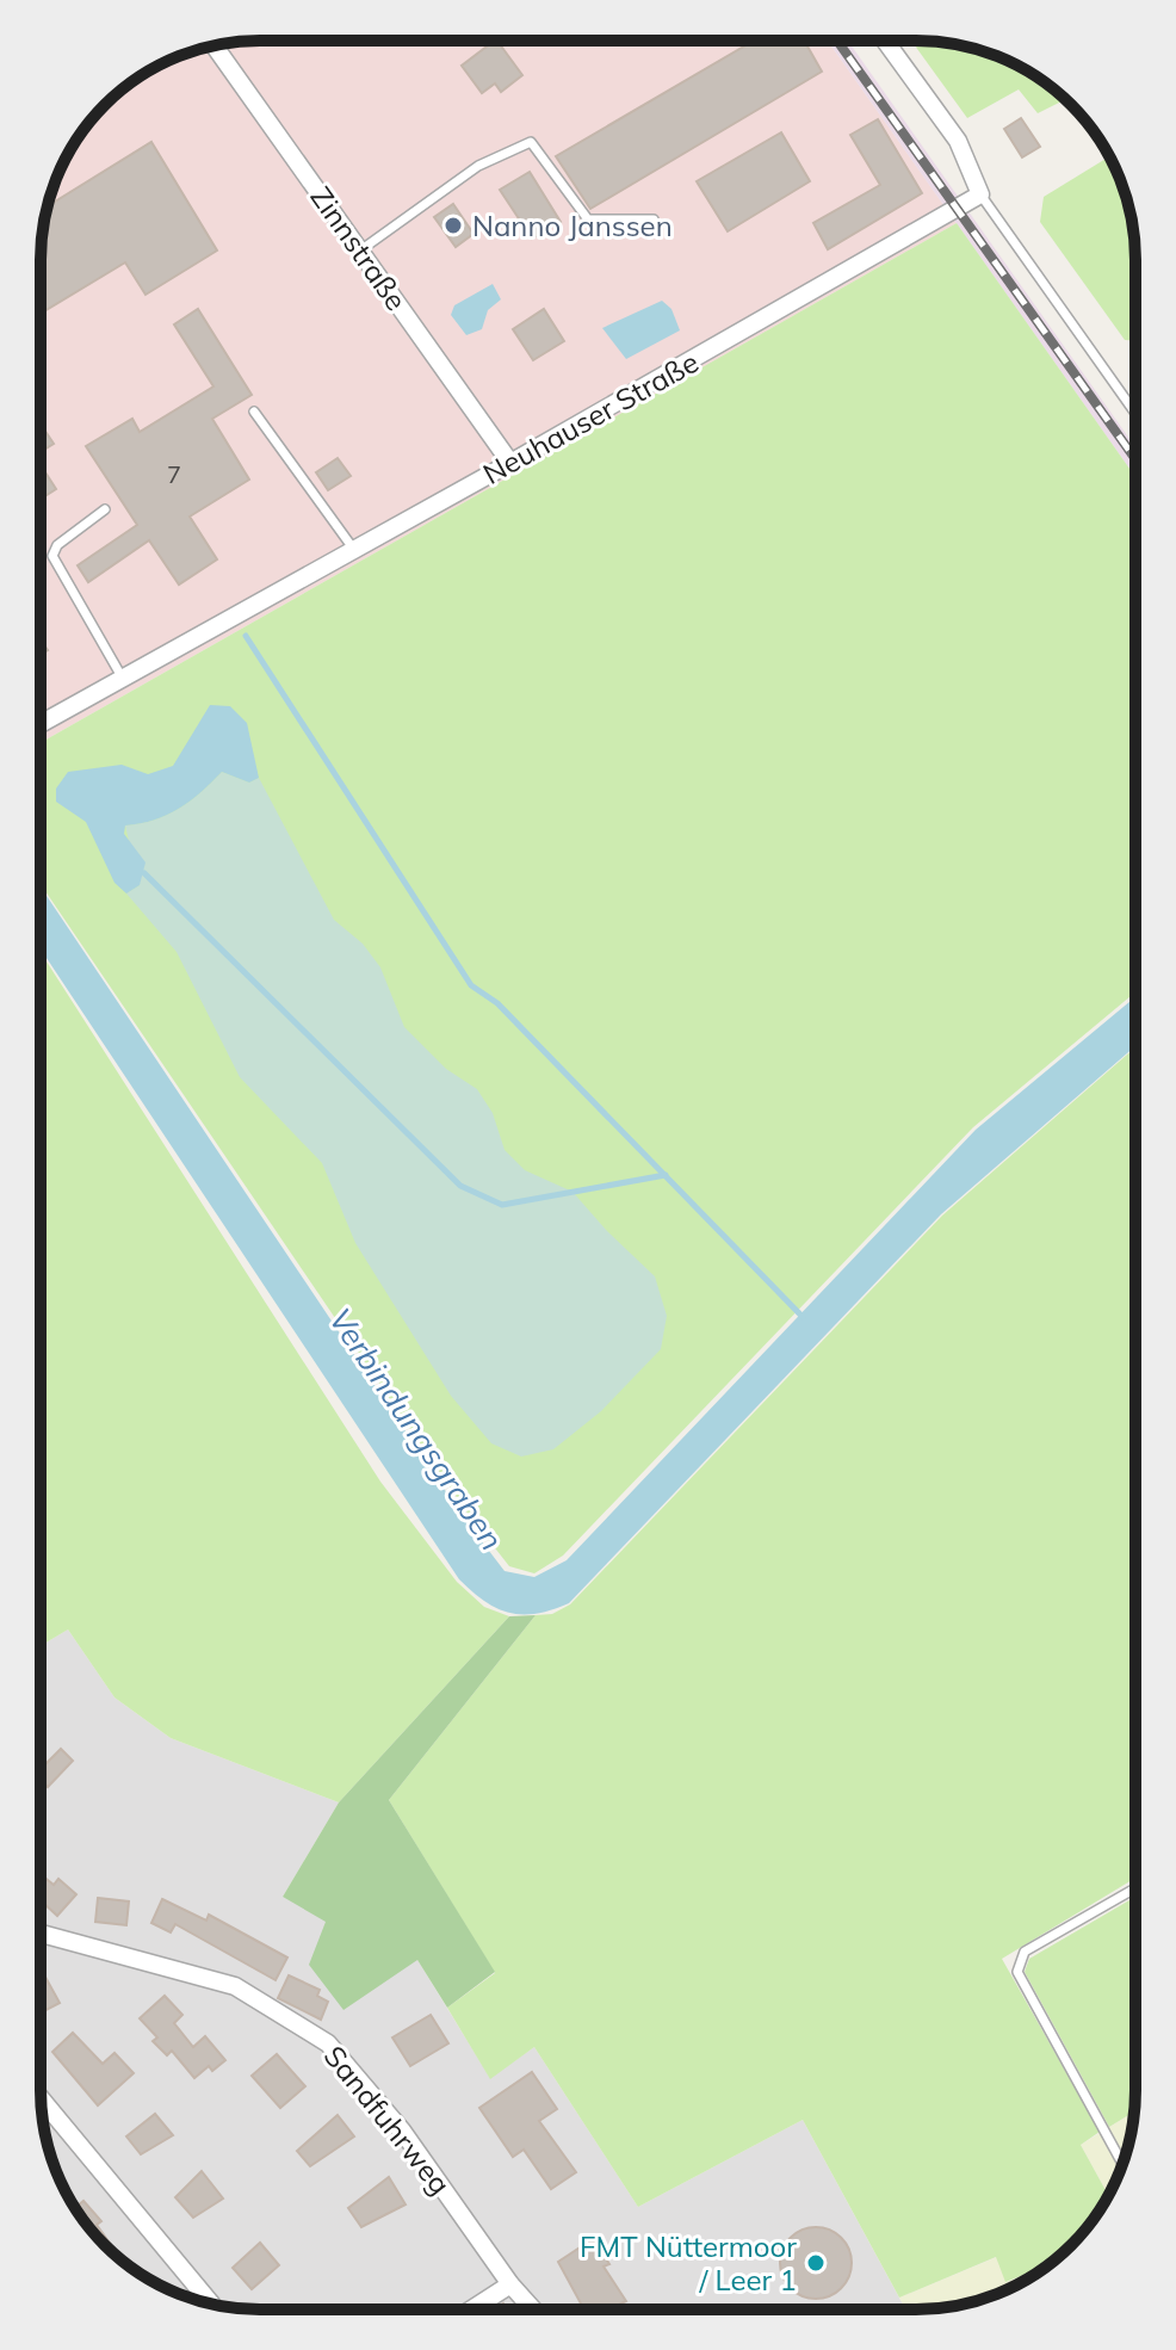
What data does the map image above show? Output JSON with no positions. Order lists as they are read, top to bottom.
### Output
{
  "streets": {
    "street": ["Zinnstraße", "Neuhauser Straße", "Sandfuhrweg"]
  },
  "crossings": [
    ["Zinnstraße", "Neuhauser Straße"]
  ],
  "water": ["Verbindungsgraben"],
  "places": ["Nanno Janssen", "FMT Nüttermoor / Leer 1"],
  "house_numbers": ["7"]
}
